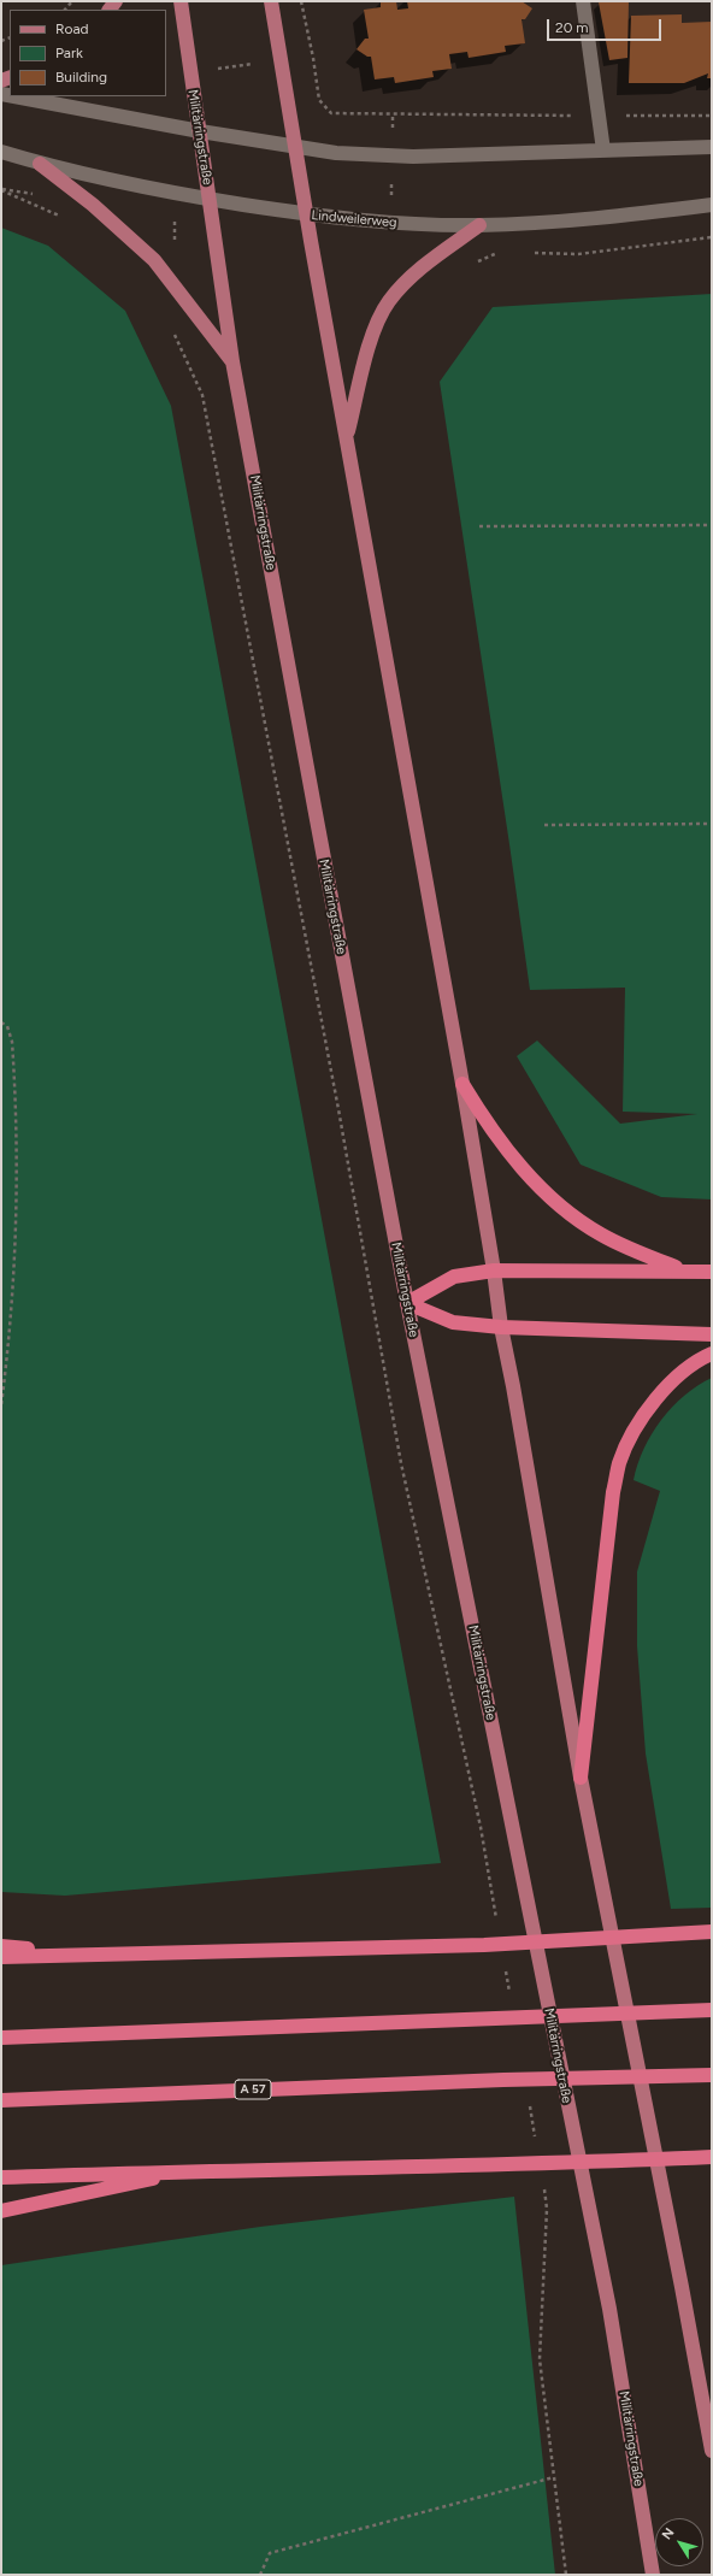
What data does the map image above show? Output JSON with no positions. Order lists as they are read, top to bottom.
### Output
{
  "streets": {
    "highway": ["A 57"],
    "main road": ["Militärringstraße"],
    "street": ["Lindweilerweg"]
  },
  "crossings": [
    ["Militärringstraße", "Lindweilerweg"]
  ],
  "legend": ["Road", "Park", "Building"],
  "scale_bar": "20 m",
  "north": "top left"
}
